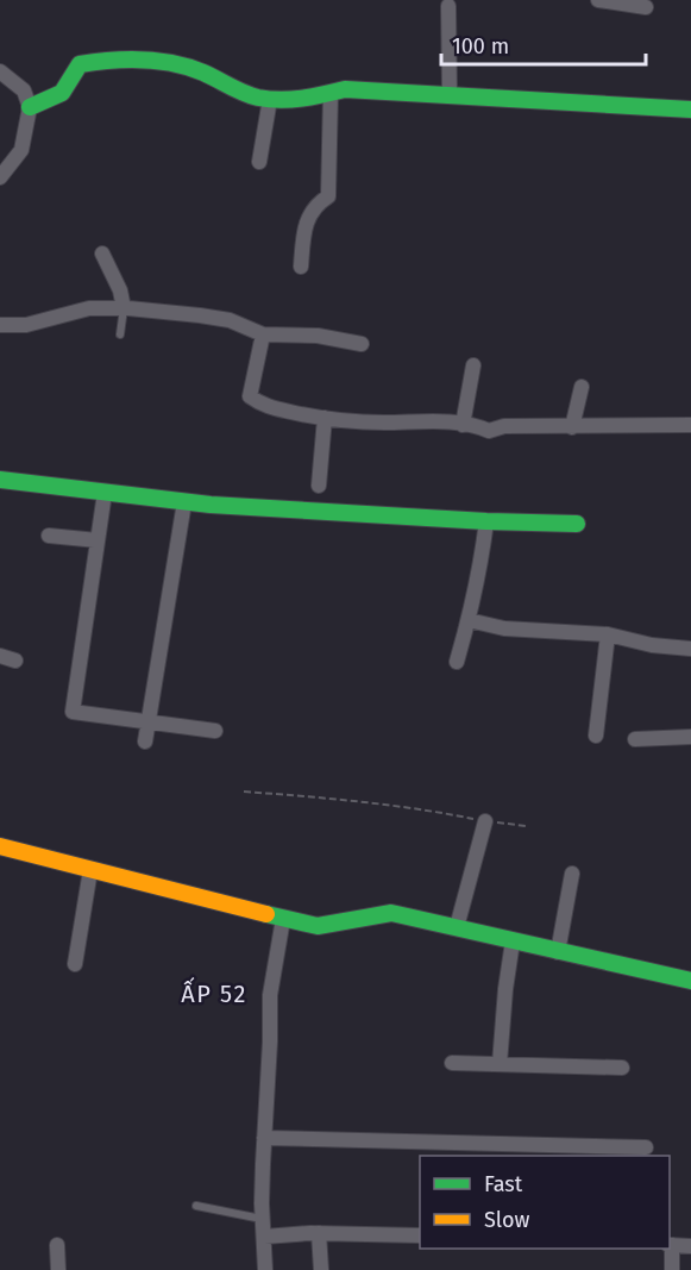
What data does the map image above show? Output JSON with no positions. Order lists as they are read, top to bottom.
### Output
{
  "districts": ["ẤP 52"],
  "legend": ["Fast", "Slow"],
  "scale_bar": "100 m"
}
